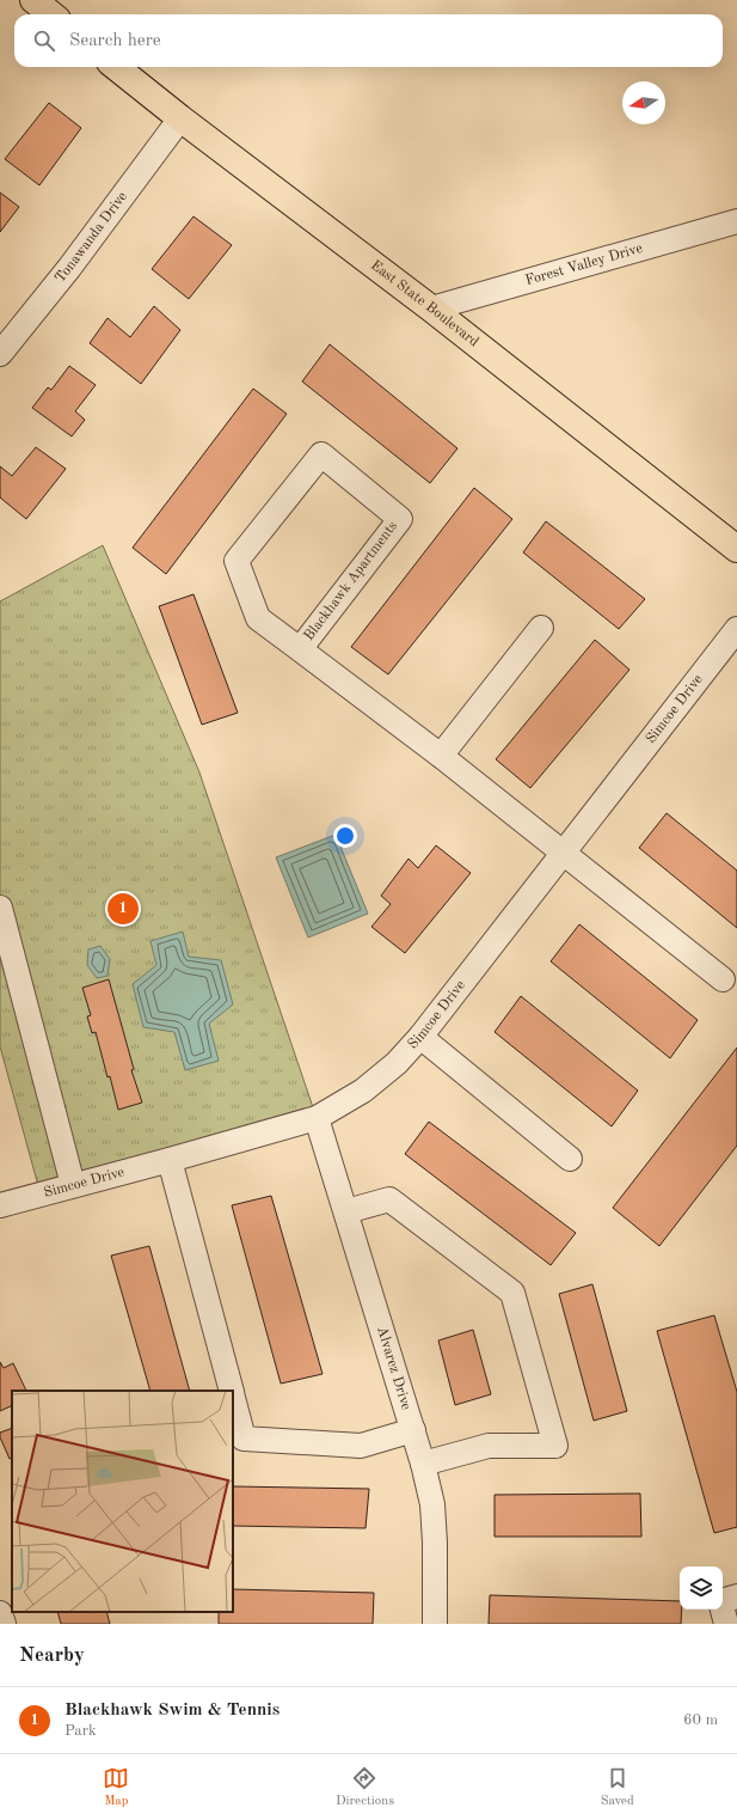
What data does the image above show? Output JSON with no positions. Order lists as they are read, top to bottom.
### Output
{
  "streets": {
    "main road": ["East State Boulevard"],
    "street": [
      "Tonawanda Drive",
      "Forest Valley Drive",
      "Blackhawk Apartments",
      "Simcoe Drive",
      "Alvarez Drive"
    ]
  },
  "crossings": [
    ["Tonawanda Drive", "East State Boulevard"],
    ["Forest Valley Drive", "East State Boulevard"],
    ["Blackhawk Apartments", "Simcoe Drive"],
    ["Simcoe Drive", "Alvarez Drive"]
  ],
  "north": "left",
  "page": {
    "search": "Search here",
    "pins": "1",
    "heading": "Nearby",
    "list": [
      {
        "mark": "1",
        "name": "Blackhawk Swim & Tennis",
        "note": "Park",
        "value": "60 m"
      }
    ],
    "nav": ["Map", "Directions", "Saved"]
  }
}
